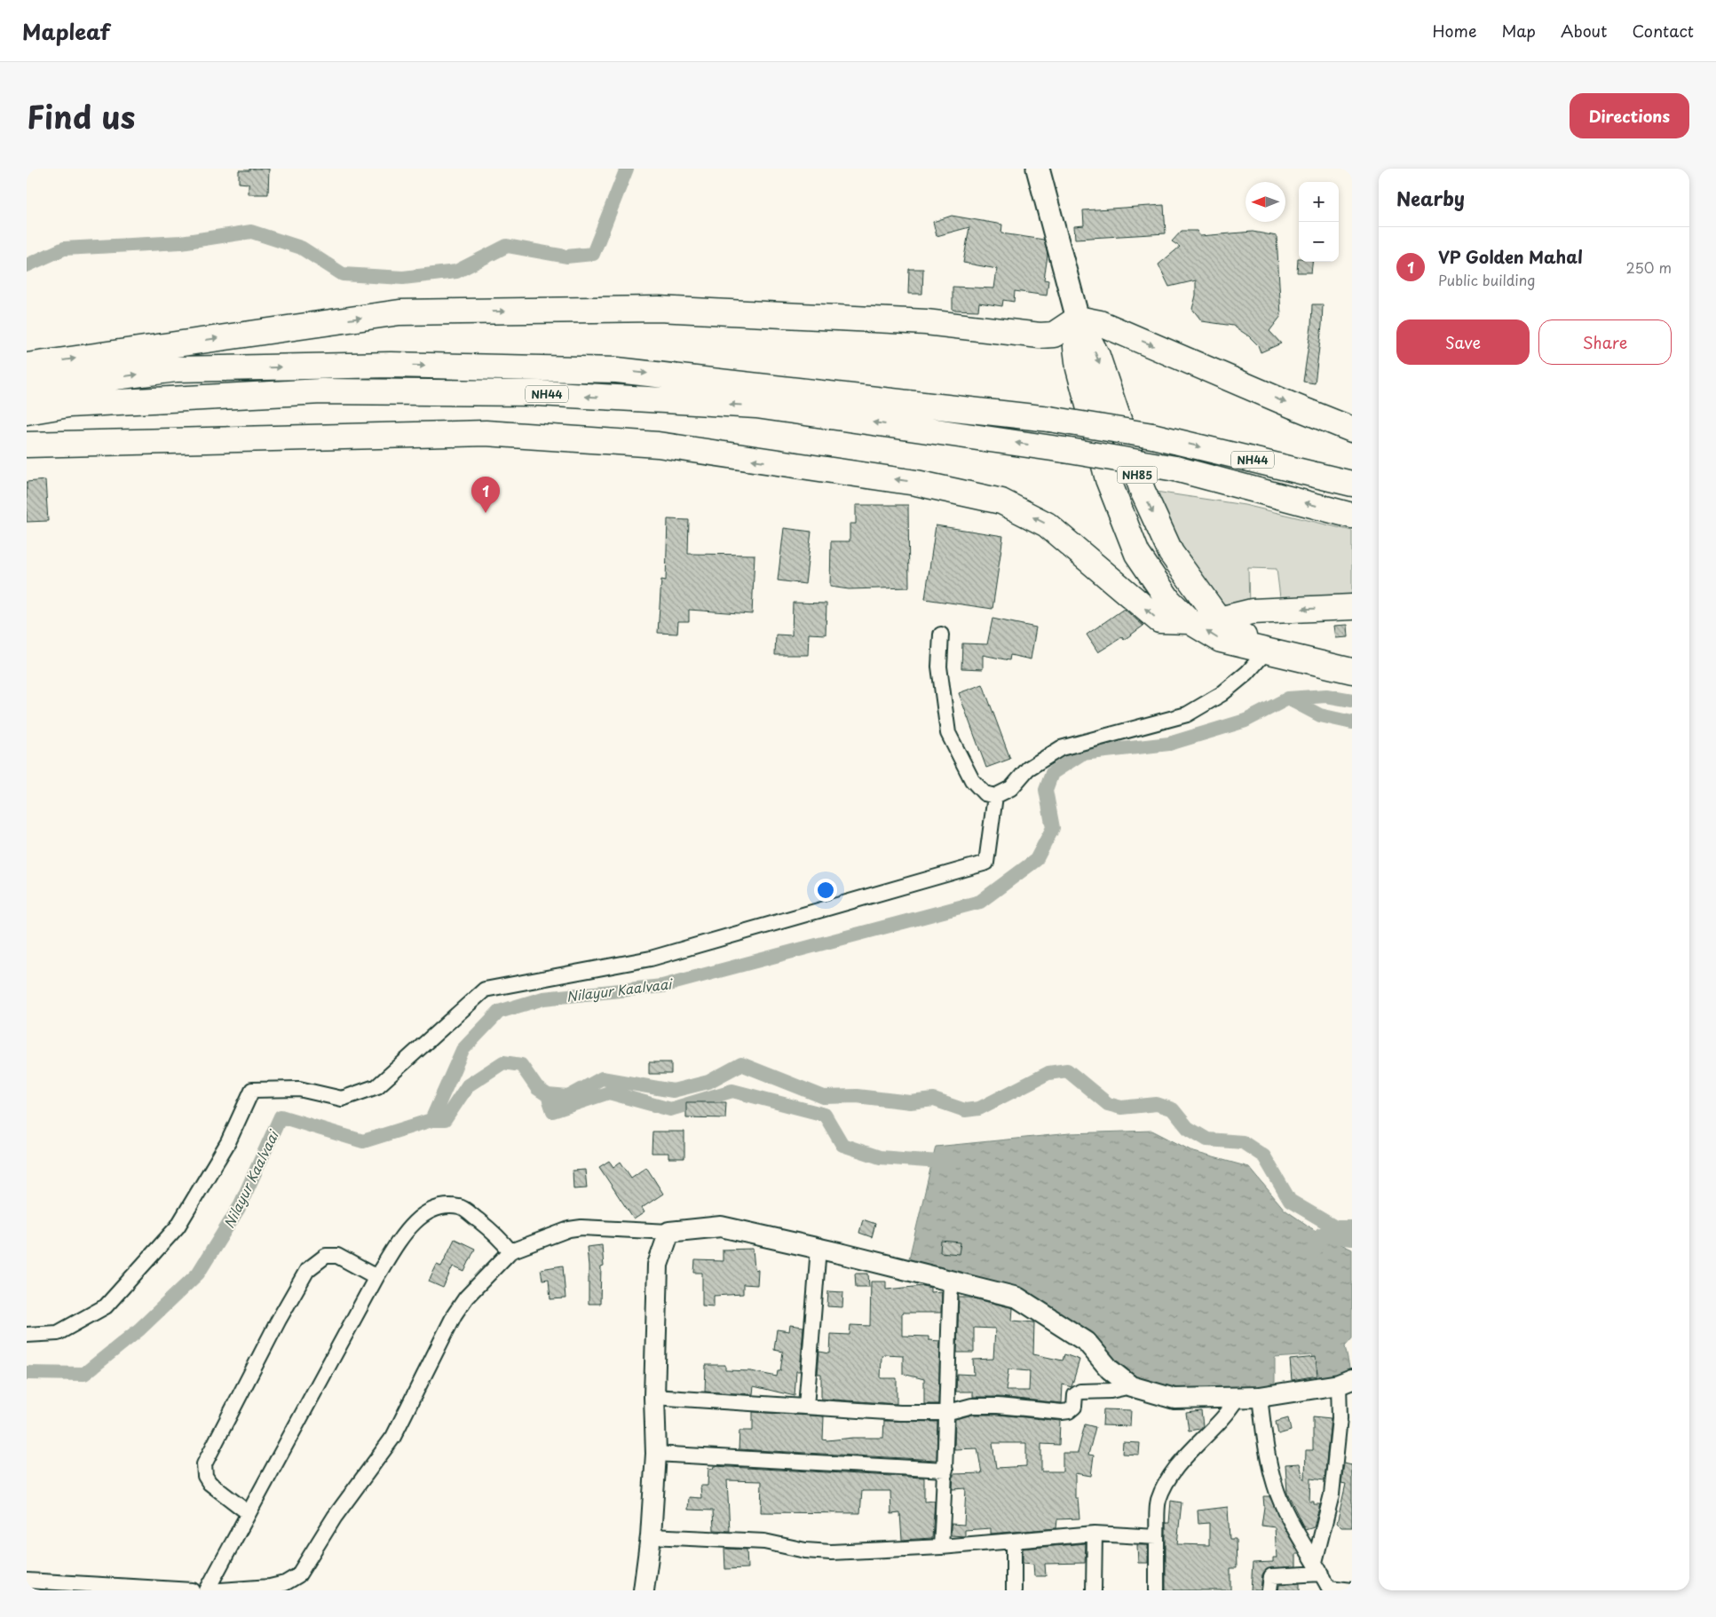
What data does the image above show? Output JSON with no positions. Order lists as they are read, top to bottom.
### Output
{
  "streets": {
    "highway": ["NH44", "NH85"]
  },
  "water": ["Nilayur Kaalvaai"],
  "north": "left",
  "page": {
    "header": "Mapleaf",
    "nav": [
      "Home",
      "Map",
      "About",
      "Contact"
    ],
    "title": "Find us",
    "buttons": [
      "Directions",
      ["Save", "Share"]
    ],
    "heading": "Nearby",
    "map_buttons": ["+", "−"],
    "list": [
      {
        "mark": "1",
        "name": "VP Golden Mahal",
        "note": "Public building",
        "value": "250 m"
      }
    ],
    "pins": "1"
  }
}
